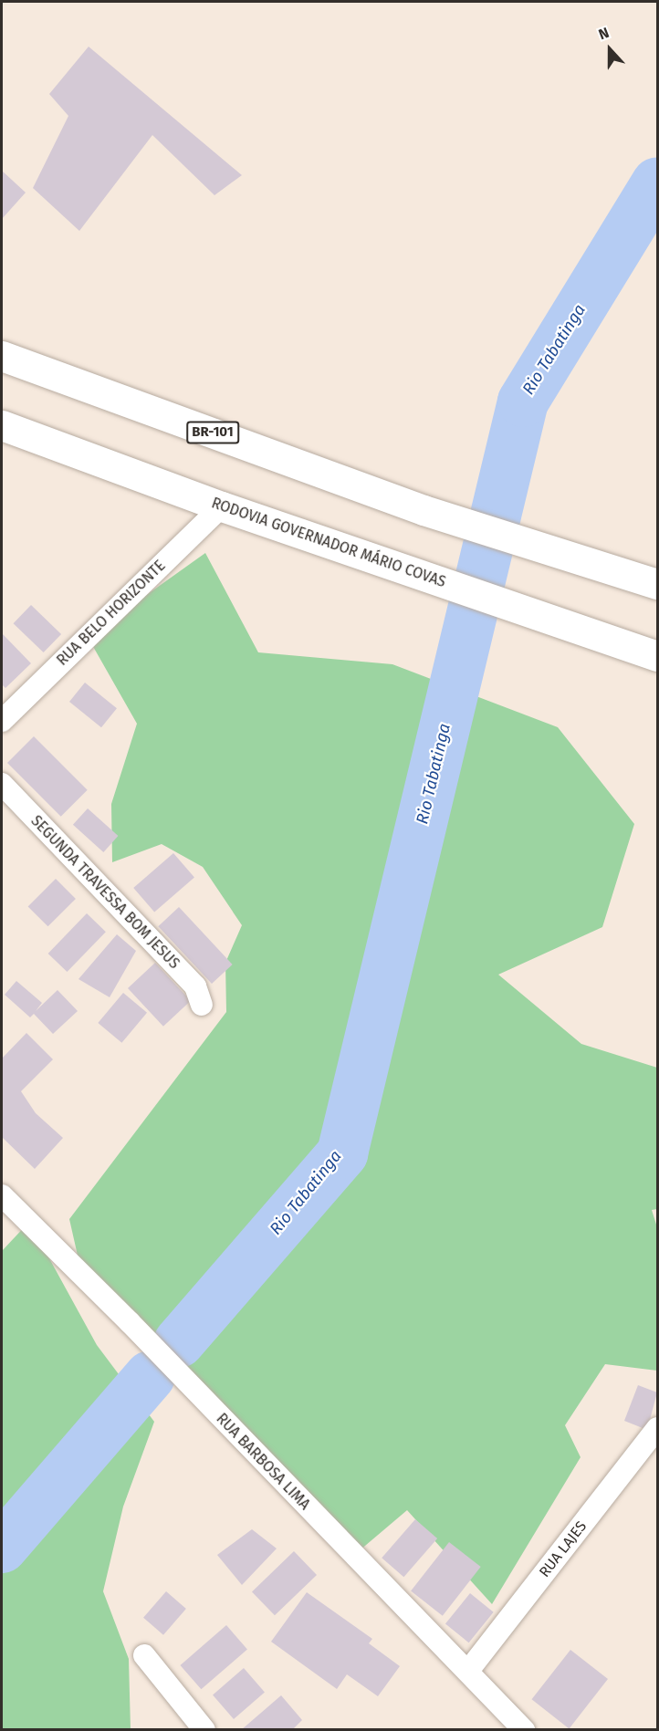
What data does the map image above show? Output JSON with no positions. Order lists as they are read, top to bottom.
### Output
{
  "streets": {
    "highway": ["BR-101", "RODOVIA GOVERNADOR MÁRIO COVAS"],
    "street": [
      "RUA BELO HORIZONTE",
      "SEGUNDA TRAVESSA BOM JESUS",
      "RUA BARBOSA LIMA",
      "RUA LAJES"
    ]
  },
  "crossings": [
    ["RODOVIA GOVERNADOR MÁRIO COVAS", "RUA BELO HORIZONTE"],
    ["RUA BARBOSA LIMA", "RUA LAJES"]
  ],
  "water": ["Rio Tabatinga"],
  "north": "top"
}
